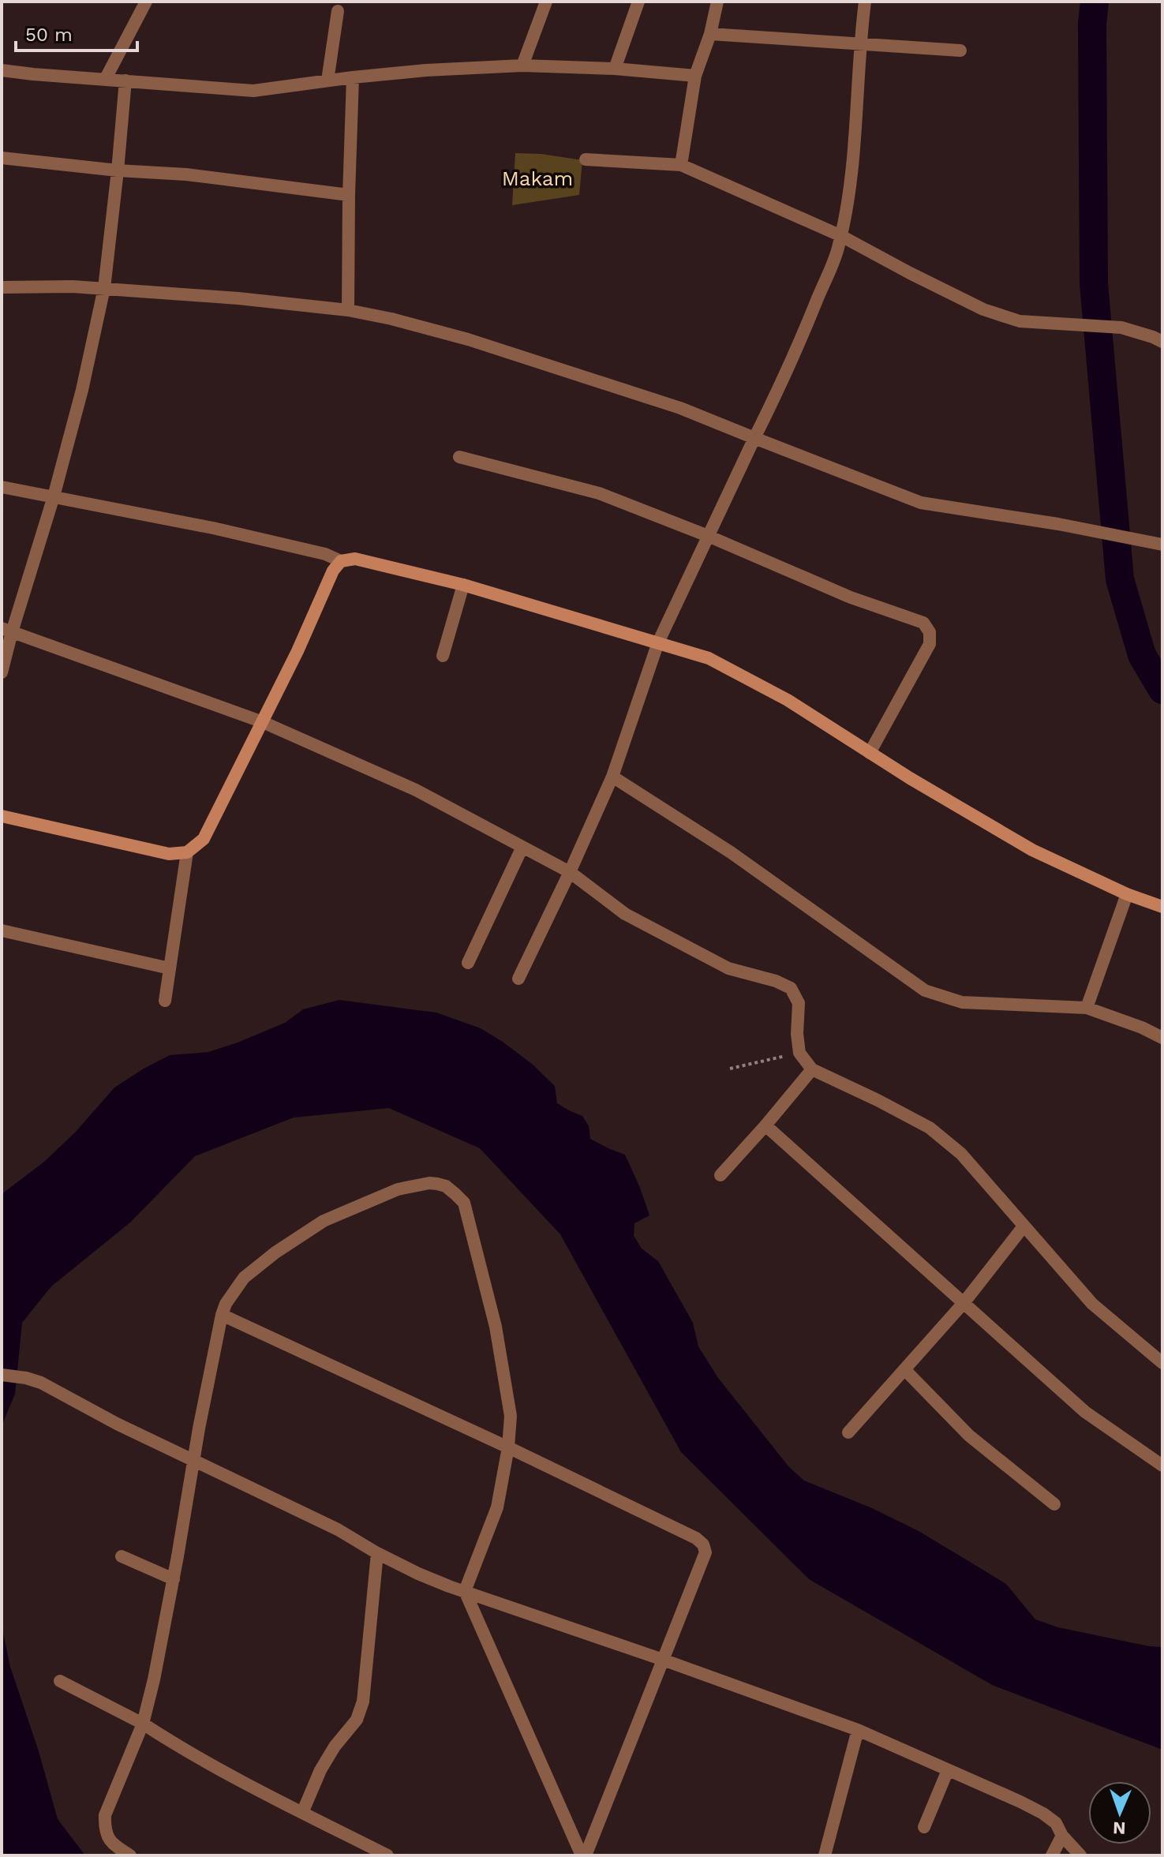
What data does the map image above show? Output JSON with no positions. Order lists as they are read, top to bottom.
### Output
{
  "parks": ["Makam"],
  "scale_bar": "50 m",
  "north": "bottom"
}
